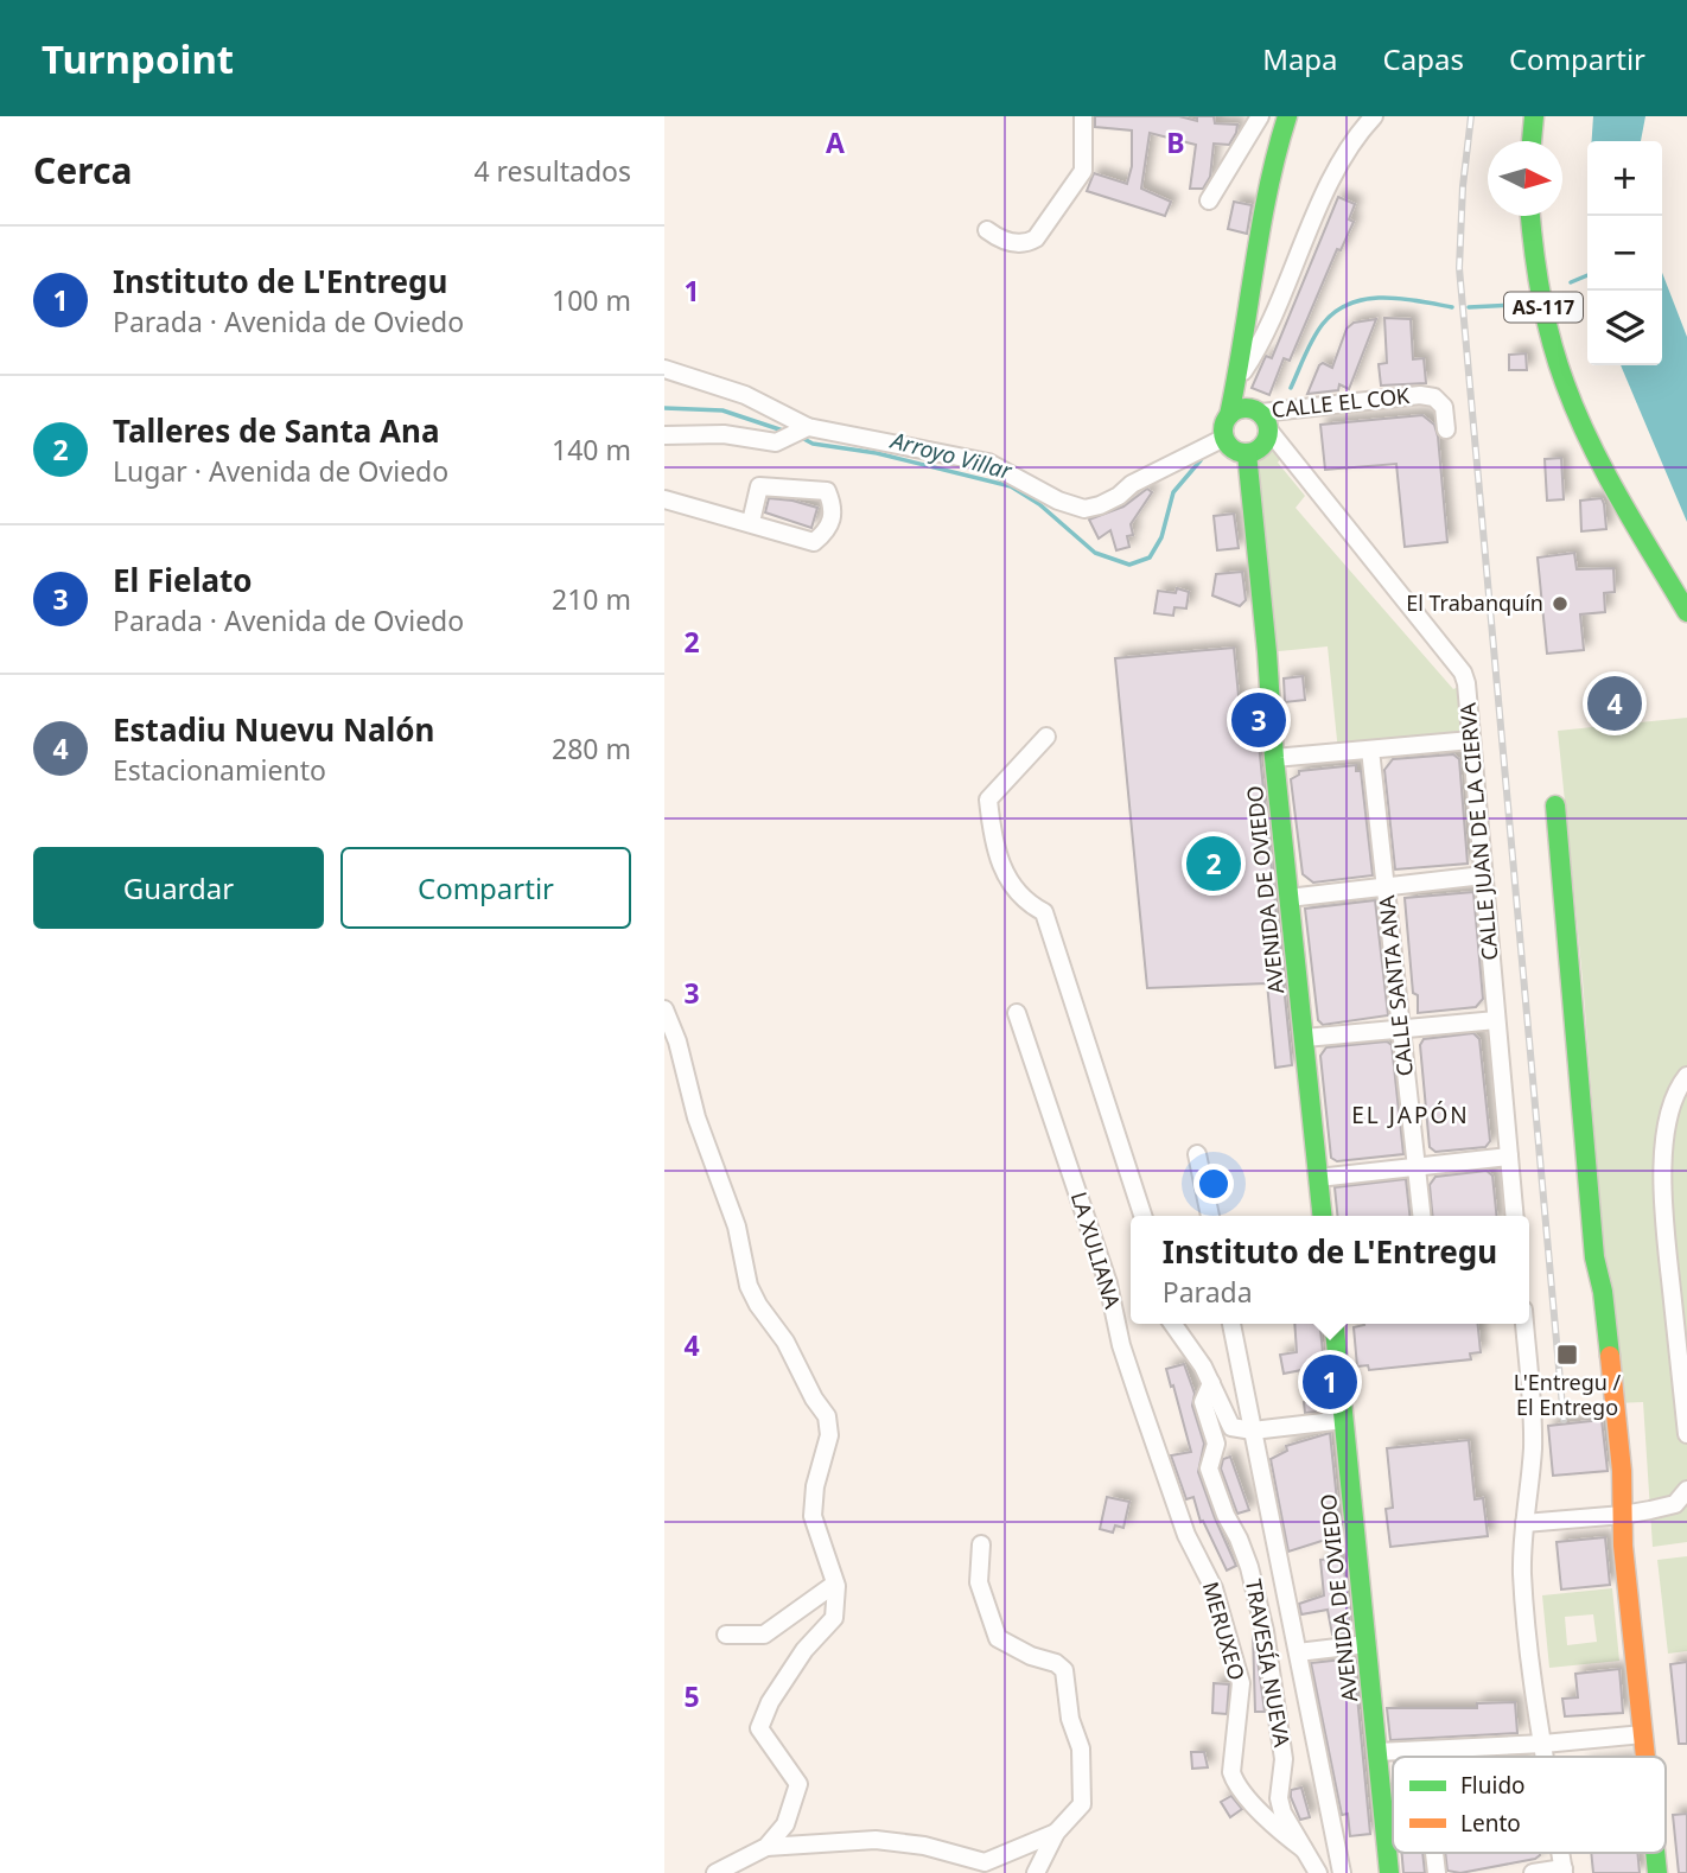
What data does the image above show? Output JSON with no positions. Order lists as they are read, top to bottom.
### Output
{
  "streets": {
    "street": [
      "AS-117",
      "CALLE EL COK",
      "CALLE JUAN DE LA CIERVA",
      "AVENIDA DE OVIEDO",
      "CALLE SANTA ANA",
      "LA XULIANA",
      "MERUXEO",
      "TRAVESÍA NUEVA"
    ]
  },
  "crossings": [
    ["CALLE EL COK", "CALLE JUAN DE LA CIERVA"],
    ["CALLE EL COK", "AVENIDA DE OVIEDO"],
    ["CALLE JUAN DE LA CIERVA", "AVENIDA DE OVIEDO"],
    ["LA XULIANA", "MERUXEO"],
    ["MERUXEO", "TRAVESÍA NUEVA"]
  ],
  "districts": ["EL JAPÓN"],
  "water": ["Arroyo Villar"],
  "places": {
    "other": ["El Trabanquín"],
    "transit": ["L'Entregu / El Entrego"]
  },
  "legend": ["Fluido", "Lento"],
  "north": "right",
  "page": {
    "header": "Turnpoint",
    "nav": ["Mapa", "Capas", "Compartir"],
    "heading": ["Cerca", "4 resultados"],
    "map_buttons": ["+", "−"],
    "list": [
      {
        "mark": "1",
        "name": "Instituto de L'Entregu",
        "note": "Parada · Avenida de Oviedo",
        "value": "100 m"
      },
      {
        "mark": "2",
        "name": "Talleres de Santa Ana",
        "note": "Lugar · Avenida de Oviedo",
        "value": "140 m"
      },
      {
        "mark": "3",
        "name": "El Fielato",
        "note": "Parada · Avenida de Oviedo",
        "value": "210 m"
      },
      {
        "mark": "4",
        "name": "Estadiu Nuevu Nalón",
        "note": "Estacionamiento",
        "value": "280 m"
      }
    ],
    "pins": [
      "4",
      "3",
      "2",
      "1"
    ],
    "buttons": ["Guardar", "Compartir"],
    "popup": ["Instituto de L'Entregu", "Parada"]
  },
  "grid": {
    "columns": ["A", "B"],
    "rows": [
      "1",
      "2",
      "3",
      "4",
      "5"
    ]
  }
}
